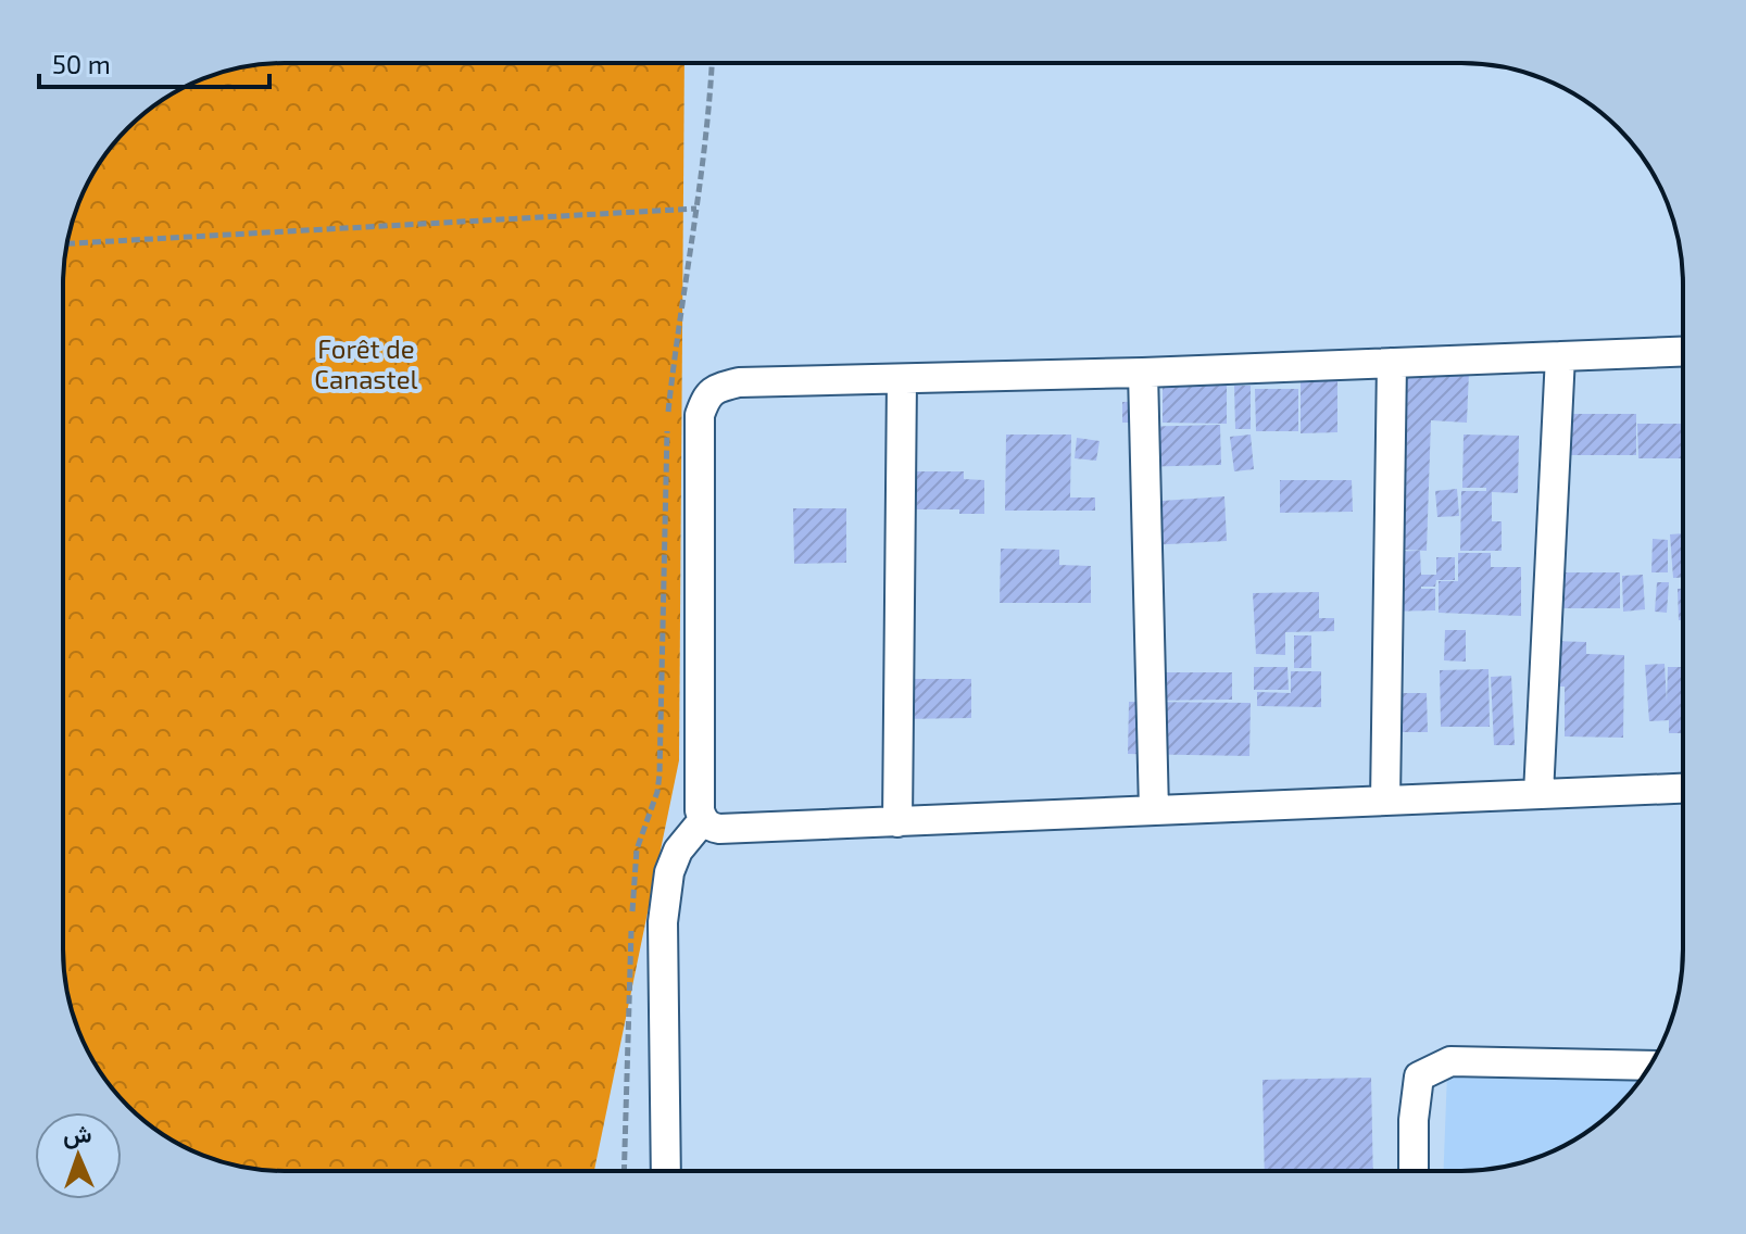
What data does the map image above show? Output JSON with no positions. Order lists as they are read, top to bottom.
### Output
{
  "parks": ["Forêt de Canastel"],
  "scale_bar": "50 m",
  "north": "top"
}
